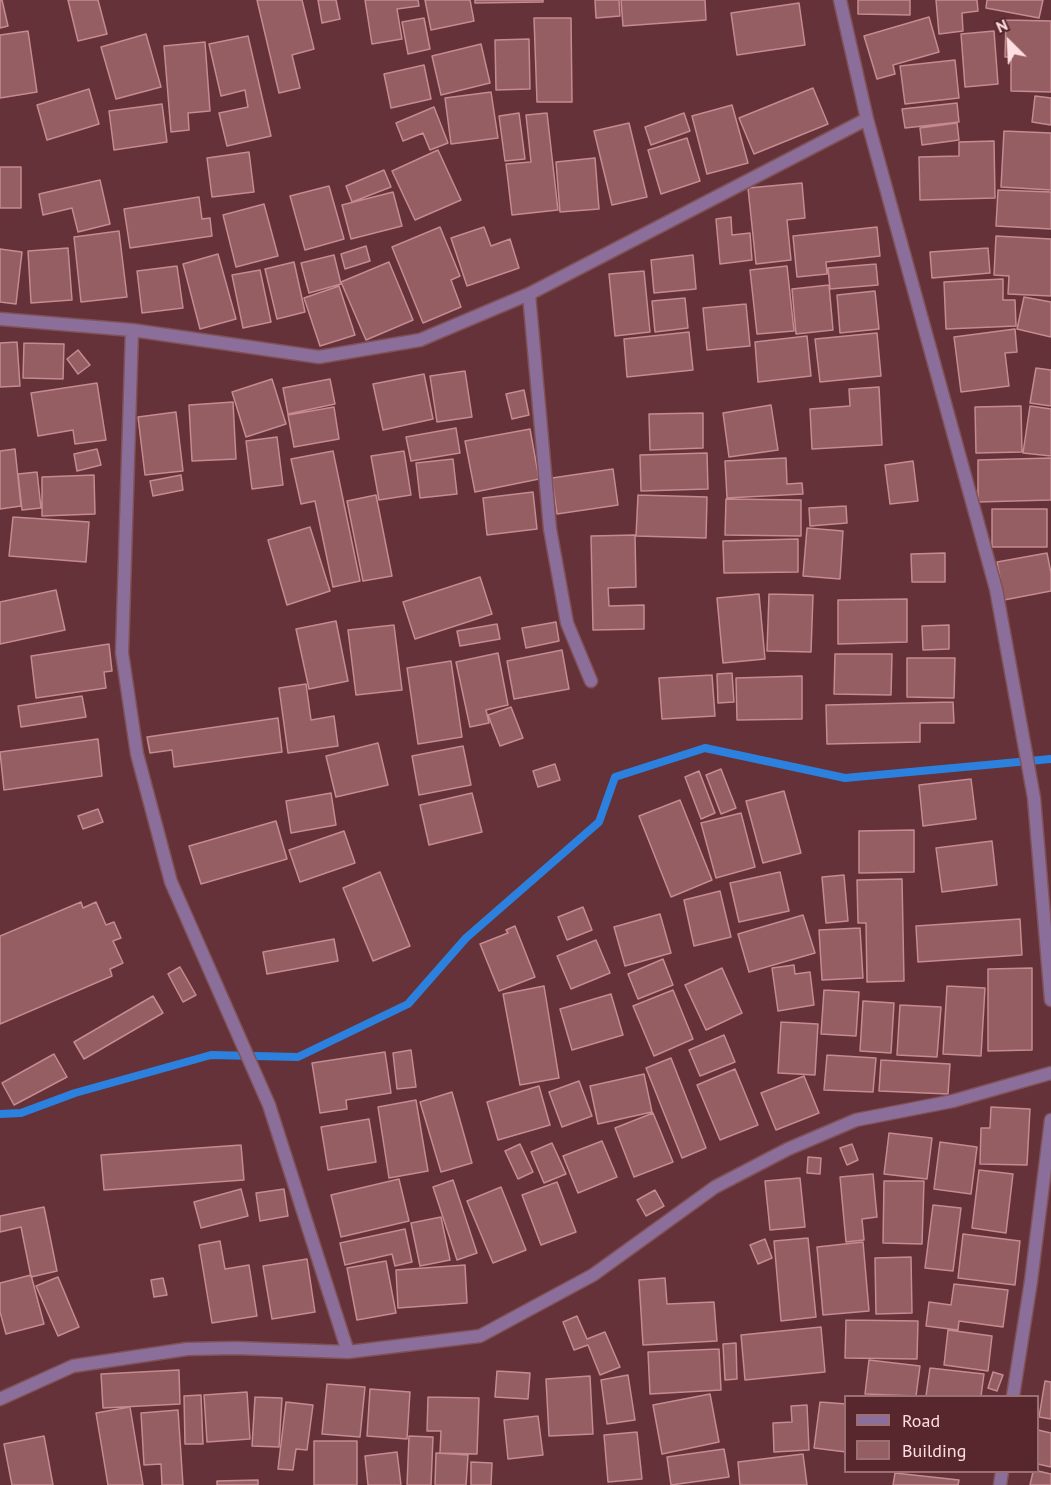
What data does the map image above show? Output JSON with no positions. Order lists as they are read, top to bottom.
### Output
{
  "legend": ["Road", "Building"],
  "north": "top left"
}
